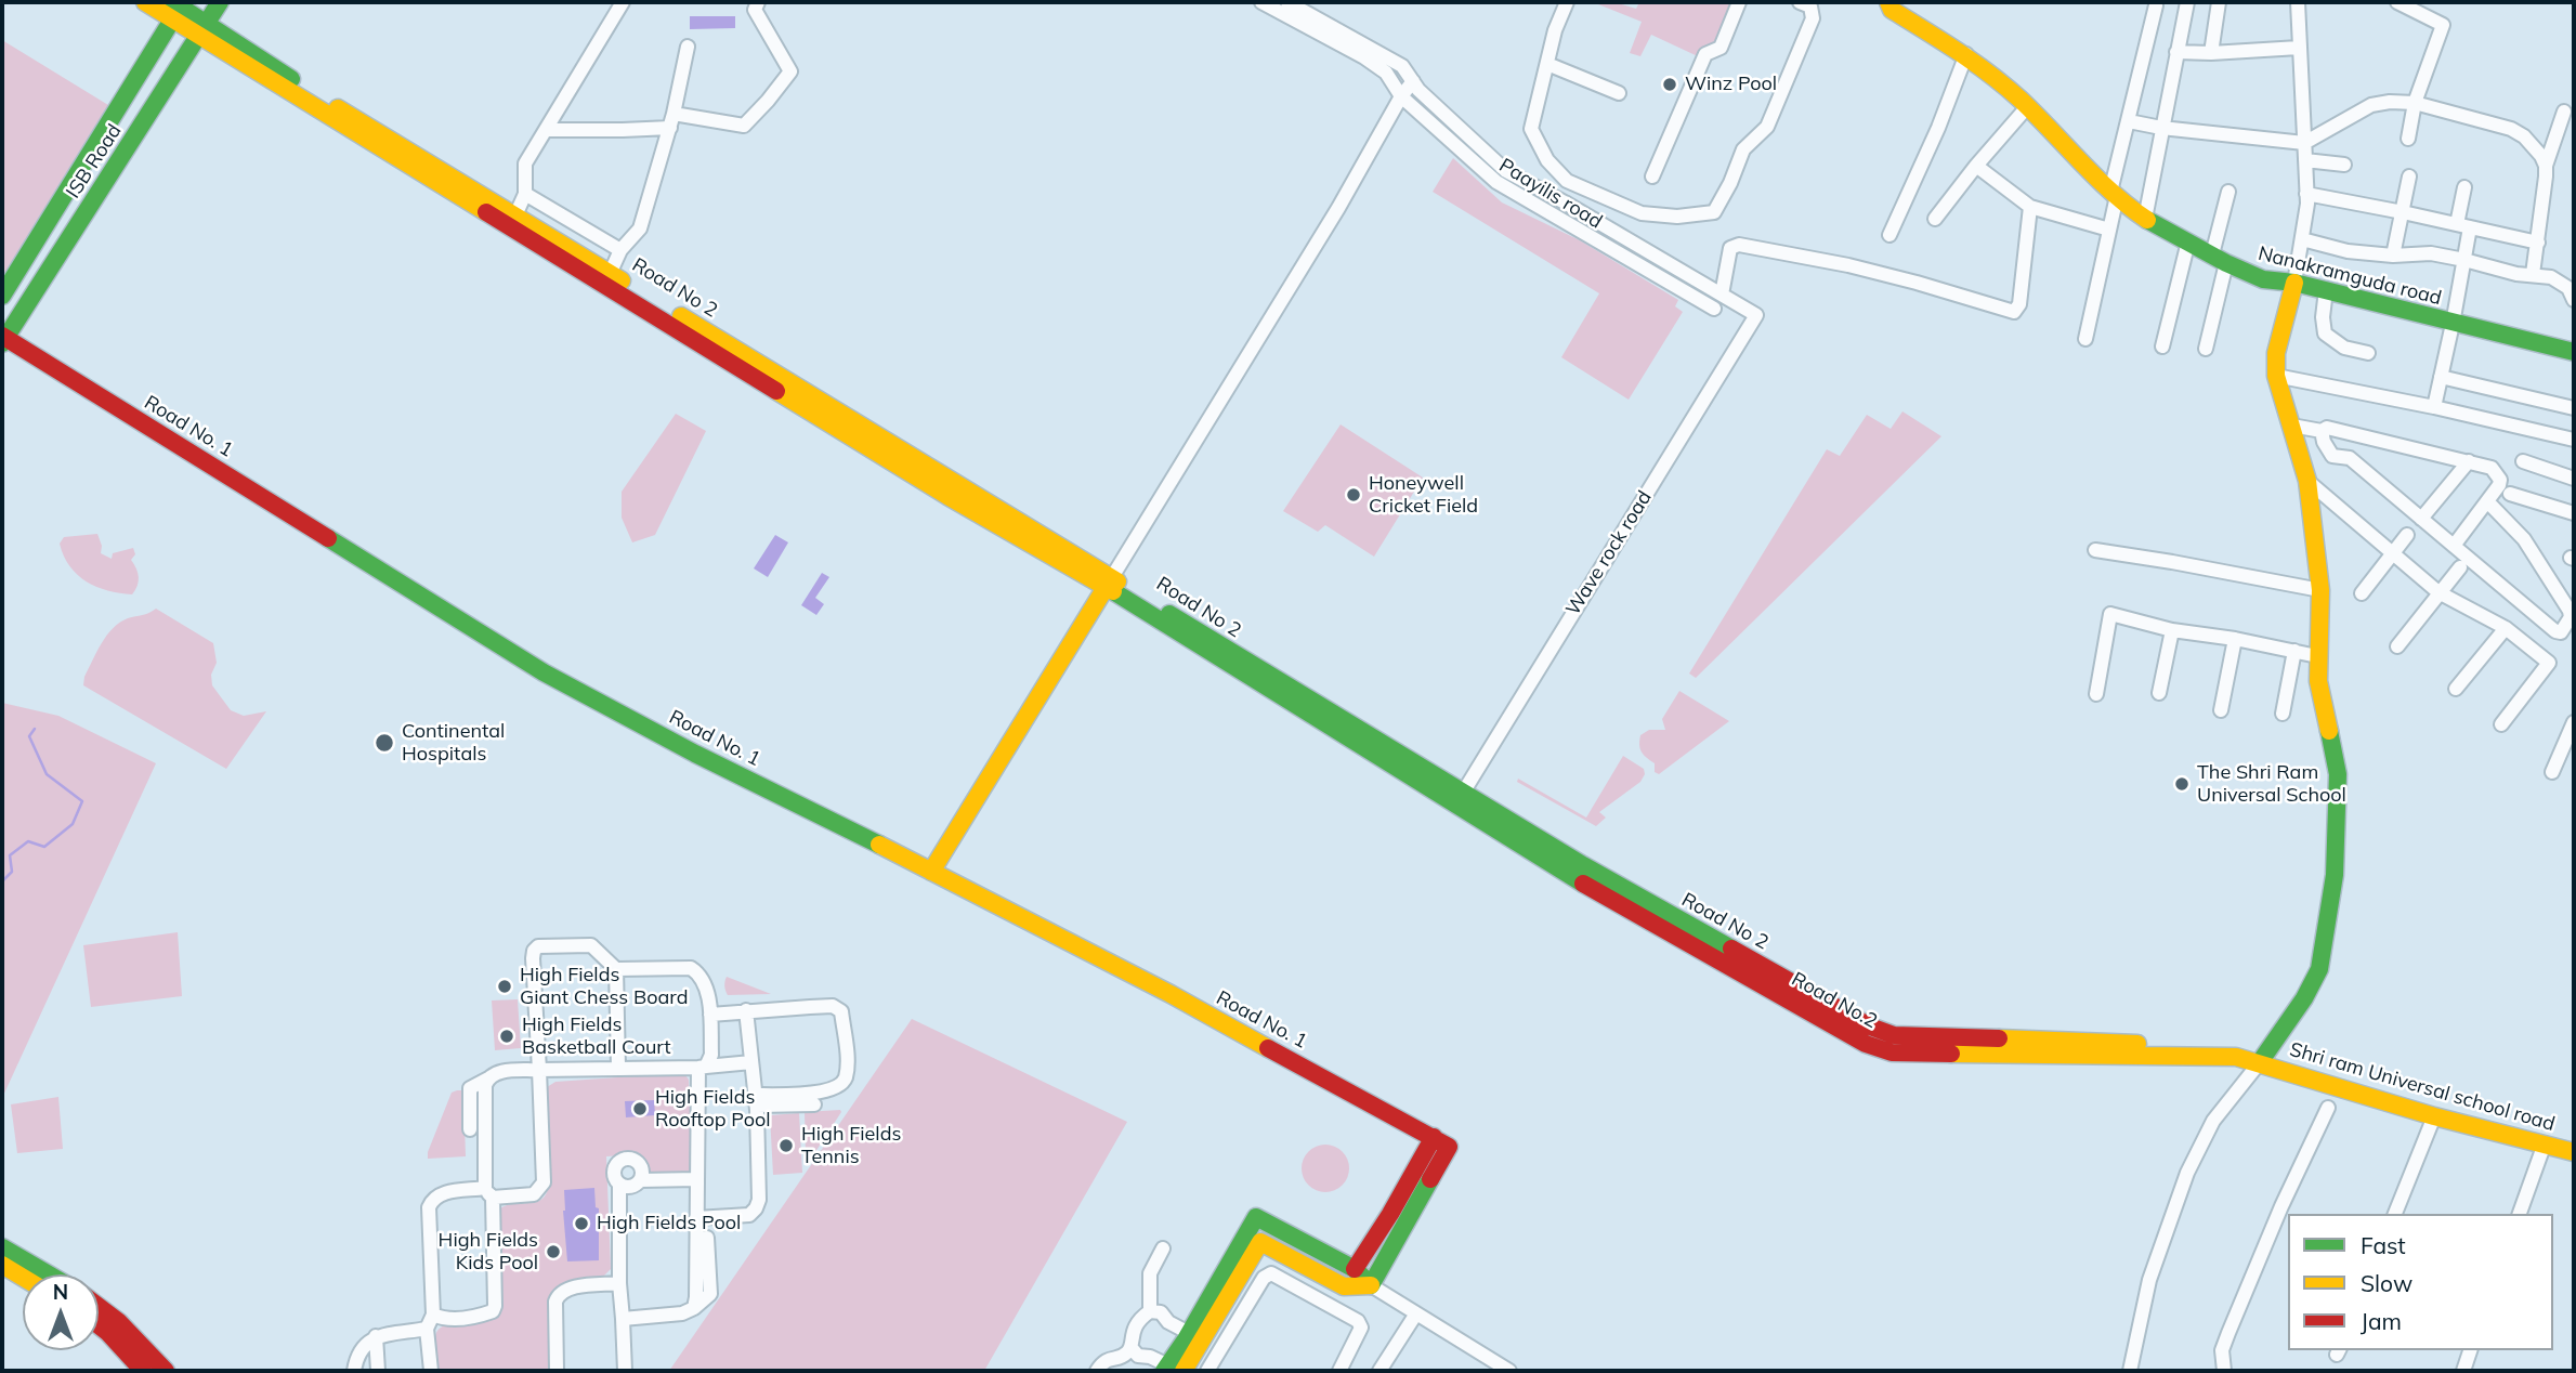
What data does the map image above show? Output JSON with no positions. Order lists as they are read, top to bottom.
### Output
{
  "streets": {
    "street": [
      "ISB Road",
      "Paayilis road",
      "Nanakramguda road",
      "Road No 2",
      "Road No. 1",
      "Wave rock road",
      "Road No.2",
      "Shri ram Universal school road"
    ]
  },
  "crossings": [
    ["ISB Road", "Road No 2"],
    ["ISB Road", "Road No. 1"],
    ["Paayilis road", "Wave rock road"],
    ["Road No 2", "Wave rock road"],
    ["Road No 2", "Road No.2"],
    ["Road No 2", "Shri ram Universal school road"],
    ["Road No.2", "Shri ram Universal school road"]
  ],
  "places": [
    "Winz Pool",
    "Honeywell Cricket Field",
    "Continental Hospitals",
    "The Shri Ram Universal School",
    "High Fields Giant Chess Board",
    "High Fields Basketball Court",
    "High Fields Rooftop Pool",
    "High Fields Tennis",
    "High Fields Pool",
    "High Fields Kids Pool"
  ],
  "legend": ["Fast", "Slow", "Jam"],
  "north": "top"
}
